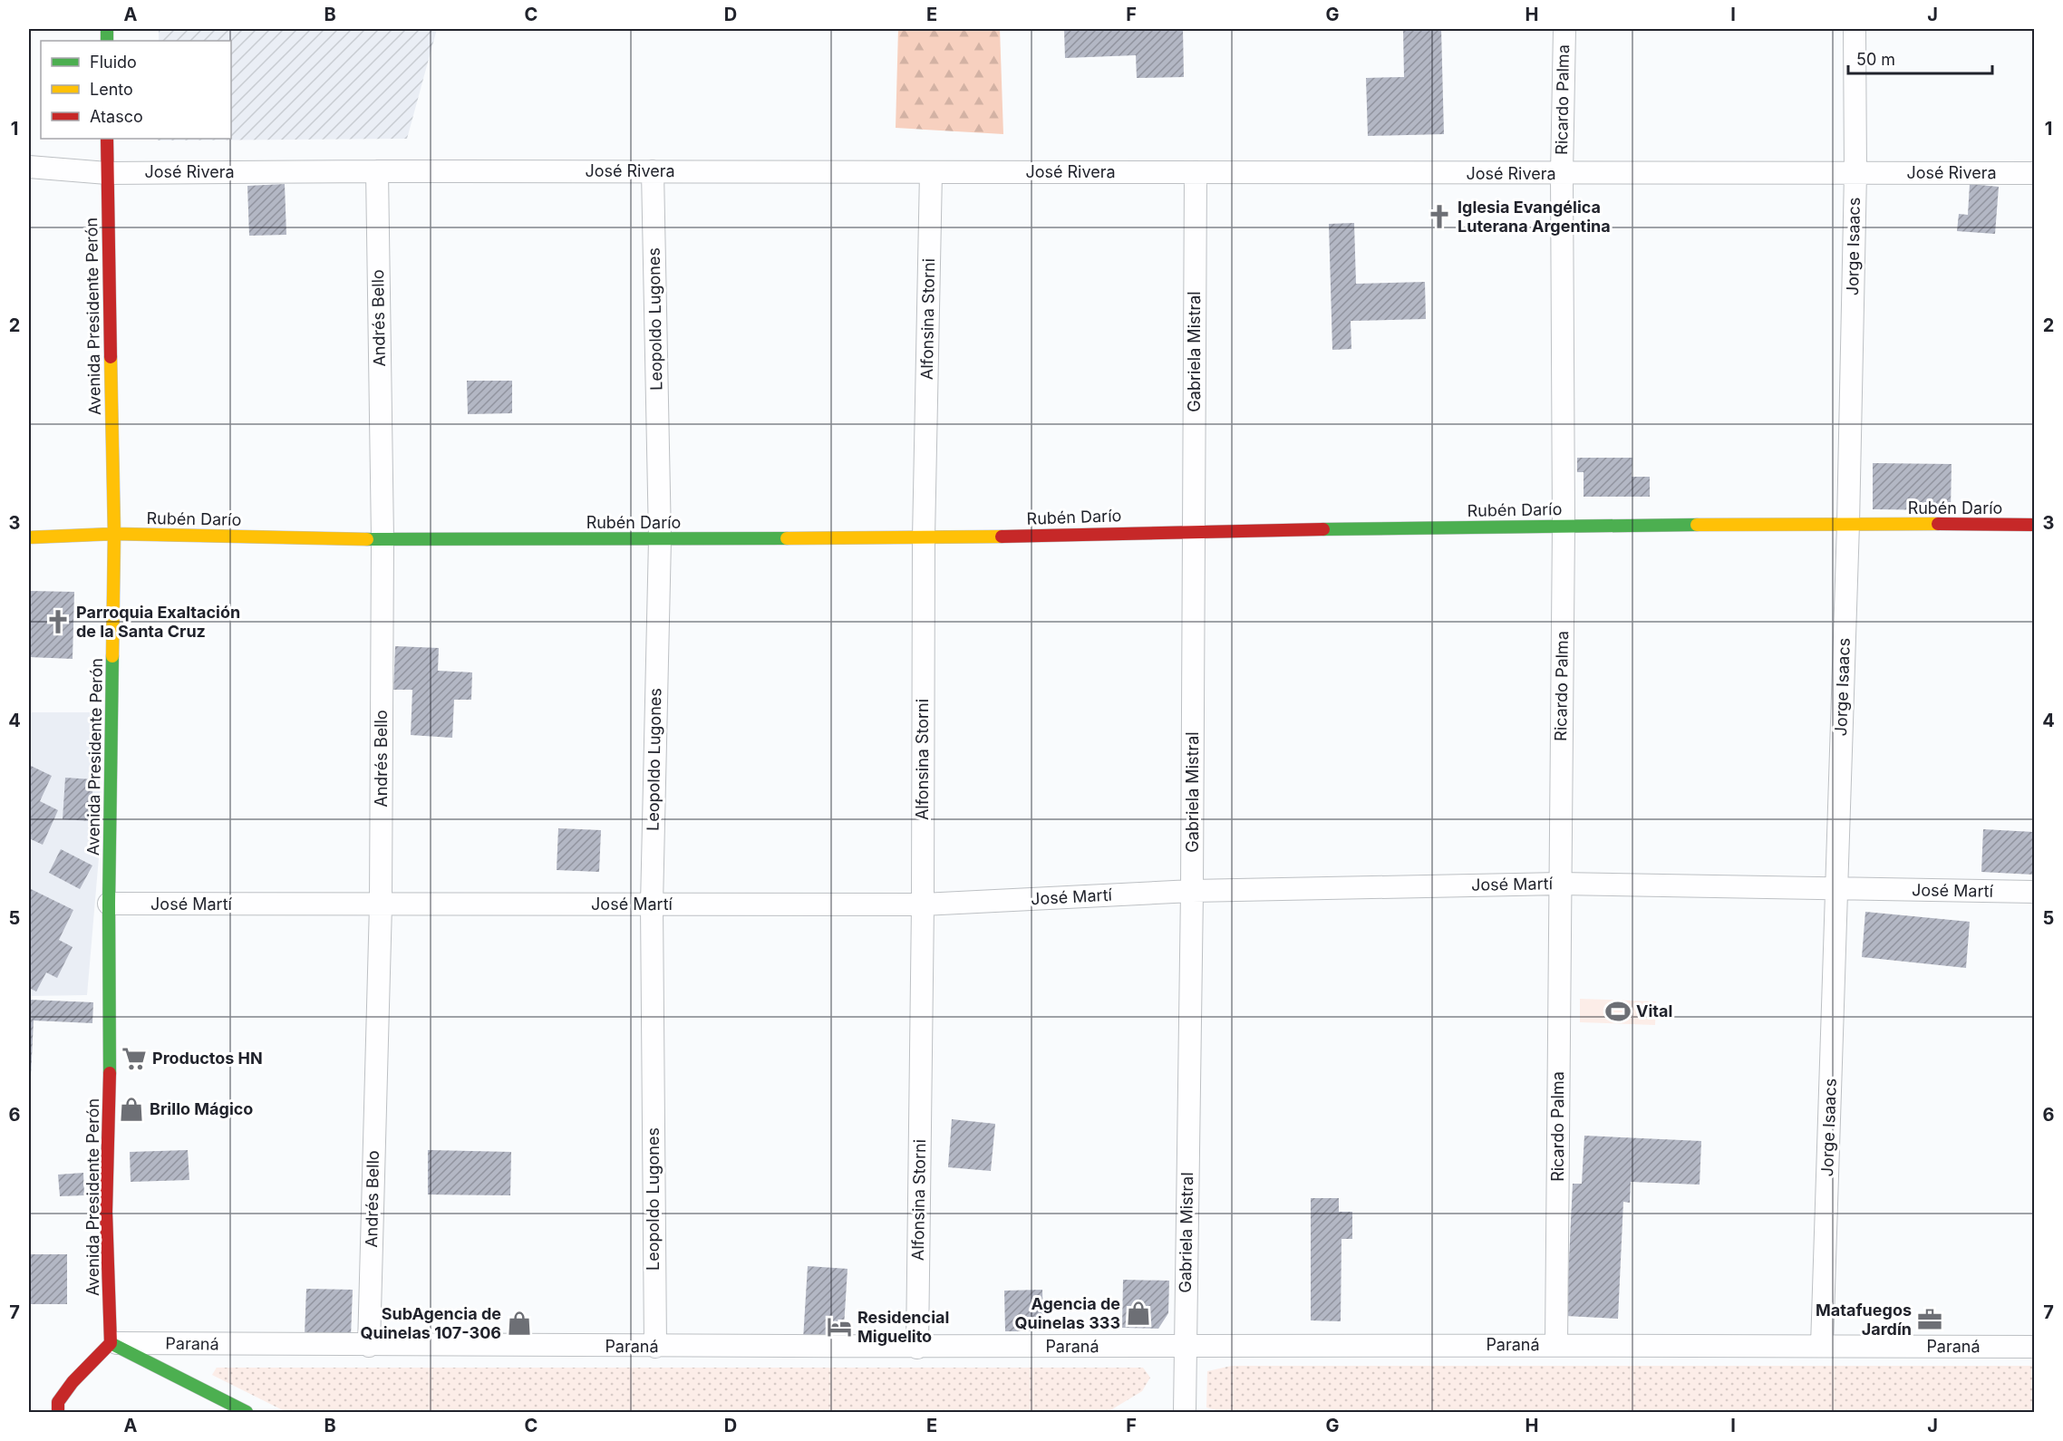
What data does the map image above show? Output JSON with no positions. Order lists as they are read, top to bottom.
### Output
{
  "streets": {
    "main road": ["Avenida Presidente Perón", "Rubén Darío"],
    "street": [
      "Ricardo Palma",
      "José Rivera",
      "Jorge Isaacs",
      "Andrés Bello",
      "Leopoldo Lugones",
      "Alfonsina Storni",
      "Gabriela Mistral",
      "José Martí",
      "Paraná"
    ]
  },
  "crossings": [
    ["Ricardo Palma", "José Rivera"],
    ["Ricardo Palma", "Rubén Darío"],
    ["Ricardo Palma", "José Martí"],
    ["Ricardo Palma", "Paraná"],
    ["José Rivera", "Jorge Isaacs"],
    ["José Rivera", "Avenida Presidente Perón"],
    ["José Rivera", "Andrés Bello"],
    ["José Rivera", "Leopoldo Lugones"],
    ["José Rivera", "Alfonsina Storni"],
    ["José Rivera", "Gabriela Mistral"],
    ["Jorge Isaacs", "Rubén Darío"],
    ["Jorge Isaacs", "José Martí"],
    ["Jorge Isaacs", "Paraná"],
    ["Avenida Presidente Perón", "Rubén Darío"],
    ["Avenida Presidente Perón", "José Martí"],
    ["Avenida Presidente Perón", "Paraná"],
    ["Andrés Bello", "Rubén Darío"],
    ["Andrés Bello", "José Martí"],
    ["Andrés Bello", "Paraná"],
    ["Leopoldo Lugones", "Rubén Darío"],
    ["Leopoldo Lugones", "José Martí"],
    ["Leopoldo Lugones", "Paraná"],
    ["Alfonsina Storni", "Rubén Darío"],
    ["Alfonsina Storni", "José Martí"],
    ["Alfonsina Storni", "Paraná"],
    ["Gabriela Mistral", "Rubén Darío"],
    ["Gabriela Mistral", "José Martí"],
    ["Gabriela Mistral", "Paraná"]
  ],
  "places": {
    "church": ["Iglesia Evangélica Luterana Argentina", "Parroquia Exaltación de la Santa Cruz"],
    "sports": ["Vital"],
    "supermarket": ["Productos HN"],
    "shop": ["Brillo Mágico", "Agencia de Quinelas 333", "SubAgencia de Quinelas 107-306"],
    "office": ["Matafuegos Jardín"],
    "hotel": ["Residencial Miguelito"]
  },
  "legend": ["Fluido", "Lento", "Atasco"],
  "scale_bar": "50 m",
  "grid": {
    "columns": [
      "A",
      "B",
      "C",
      "D",
      "E",
      "F",
      "G",
      "H",
      "I",
      "J"
    ],
    "rows": [
      "1",
      "2",
      "3",
      "4",
      "5",
      "6",
      "7"
    ]
  }
}
